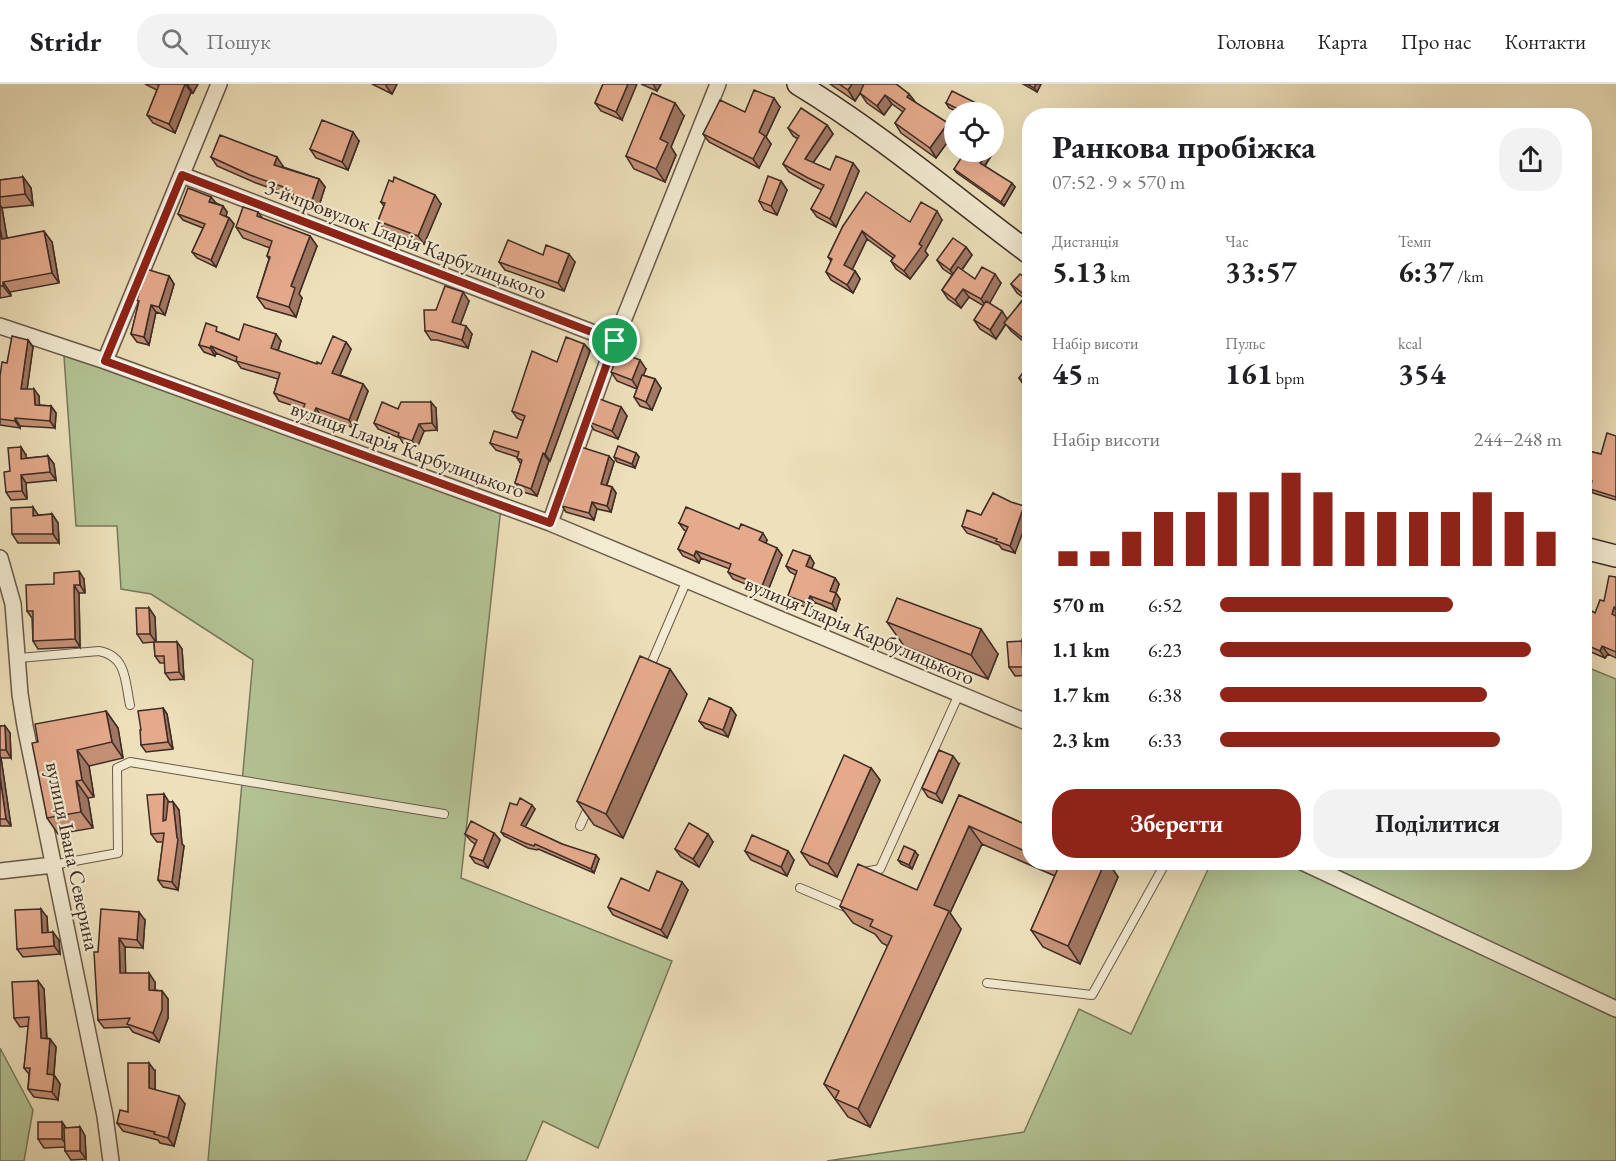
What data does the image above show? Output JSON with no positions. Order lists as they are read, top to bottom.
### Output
{
  "streets": {
    "street": ["3-й провулок Іларія Карбулицького", "вулиця Іларія Карбулицького", "вулиця Івана Северина"]
  },
  "page": {
    "header": "Stridr",
    "search": "Пошук",
    "nav": [
      "Головна",
      "Карта",
      "Про нас",
      "Контакти"
    ],
    "heading": ["Ранкова пробіжка", "07:52 · 9 × 570 m"],
    "stats": [
      ["Дистанція", "5.13 km"],
      ["Час", "33:57"],
      ["Темп", "6:37 /km"],
      ["Набір висоти", "45 m"],
      ["Пульс", "161 bpm"],
      ["kcal", "354"]
    ],
    "chart": ["Набір висоти", "244–248 m"],
    "list": [
      {
        "name": "570 m",
        "note": "6:52"
      },
      {
        "name": "1.1 km",
        "note": "6:23"
      },
      {
        "name": "1.7 km",
        "note": "6:38"
      },
      {
        "name": "2.3 km",
        "note": "6:33"
      }
    ],
    "buttons": ["Зберегти", "Поділитися"]
  }
}
